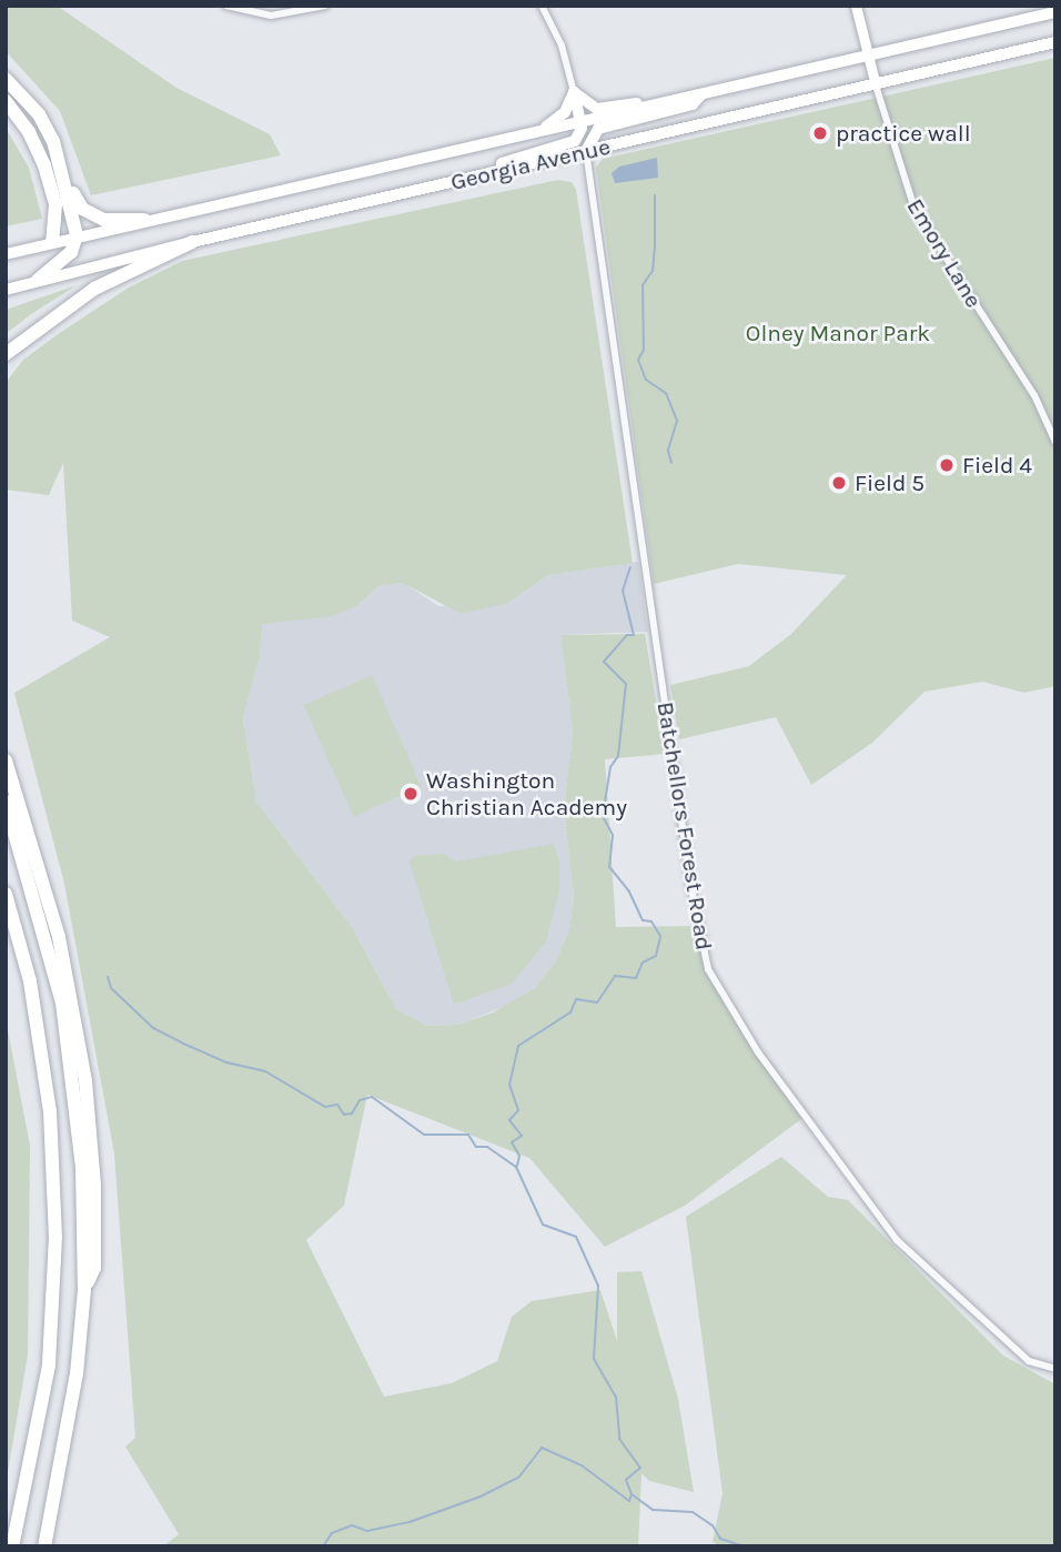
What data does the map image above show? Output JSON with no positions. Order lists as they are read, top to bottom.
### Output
{
  "streets": {
    "main road": ["Georgia Avenue"],
    "street": ["Emory Lane", "Batchellors Forest Road"]
  },
  "crossings": [
    ["Georgia Avenue", "Emory Lane"],
    ["Georgia Avenue", "Batchellors Forest Road"]
  ],
  "parks": ["Olney Manor Park"],
  "places": [
    "practice wall",
    "Field 4",
    "Field 5",
    "Washington Christian Academy"
  ]
}
